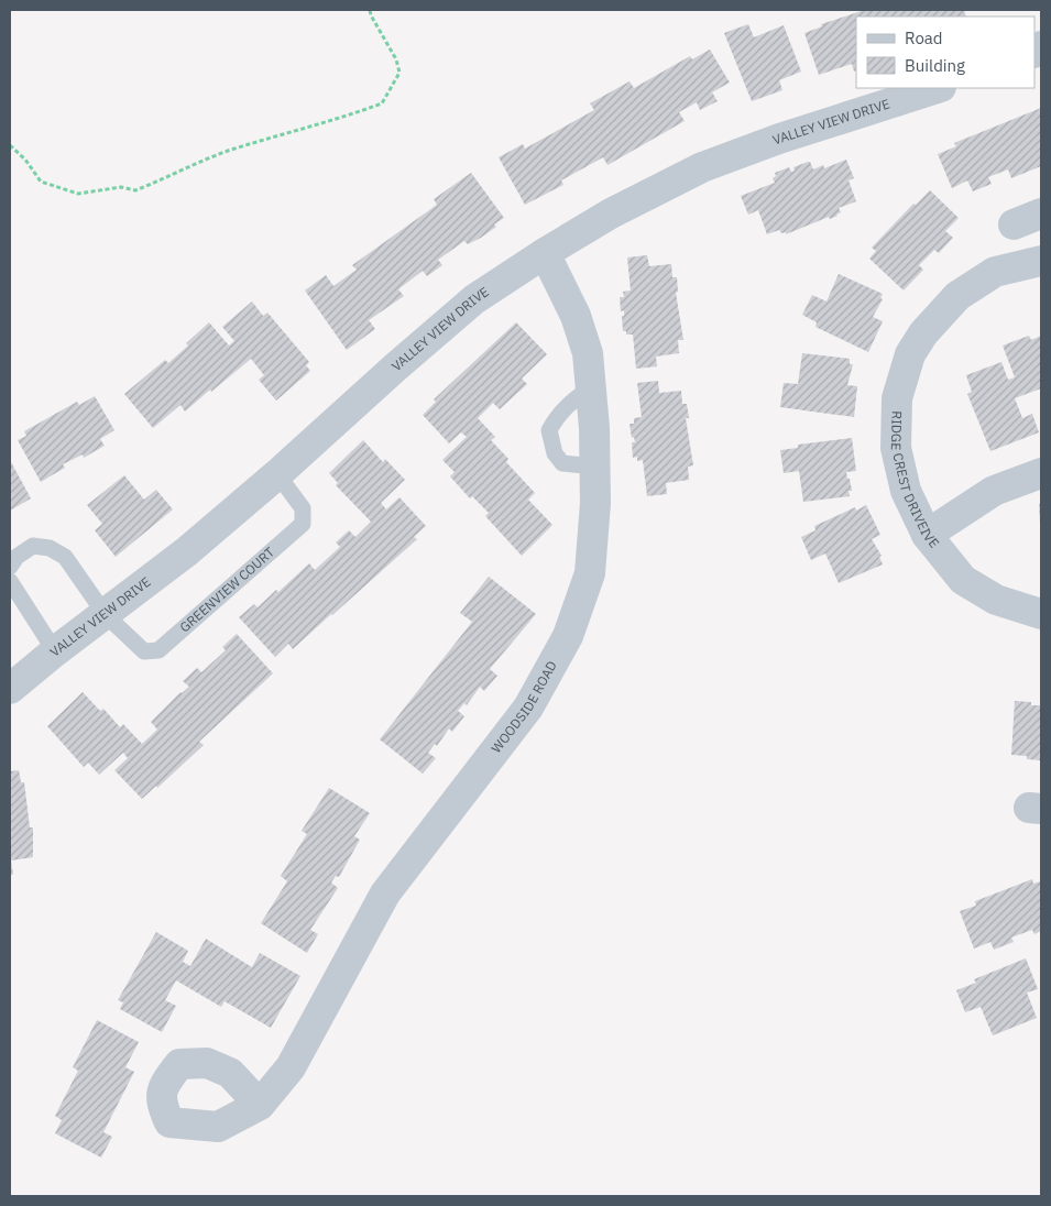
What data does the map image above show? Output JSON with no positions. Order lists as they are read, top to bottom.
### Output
{
  "streets": {
    "street": ["VALLEY VIEW DRIVE", "RIDGE CREST DRIVEIVE", "WOODSIDE ROAD"],
    "lane": ["GREENVIEW COURT"]
  },
  "crossings": [
    ["VALLEY VIEW DRIVE", "GREENVIEW COURT"],
    ["VALLEY VIEW DRIVE", "WOODSIDE ROAD"]
  ],
  "legend": ["Road", "Building"]
}
